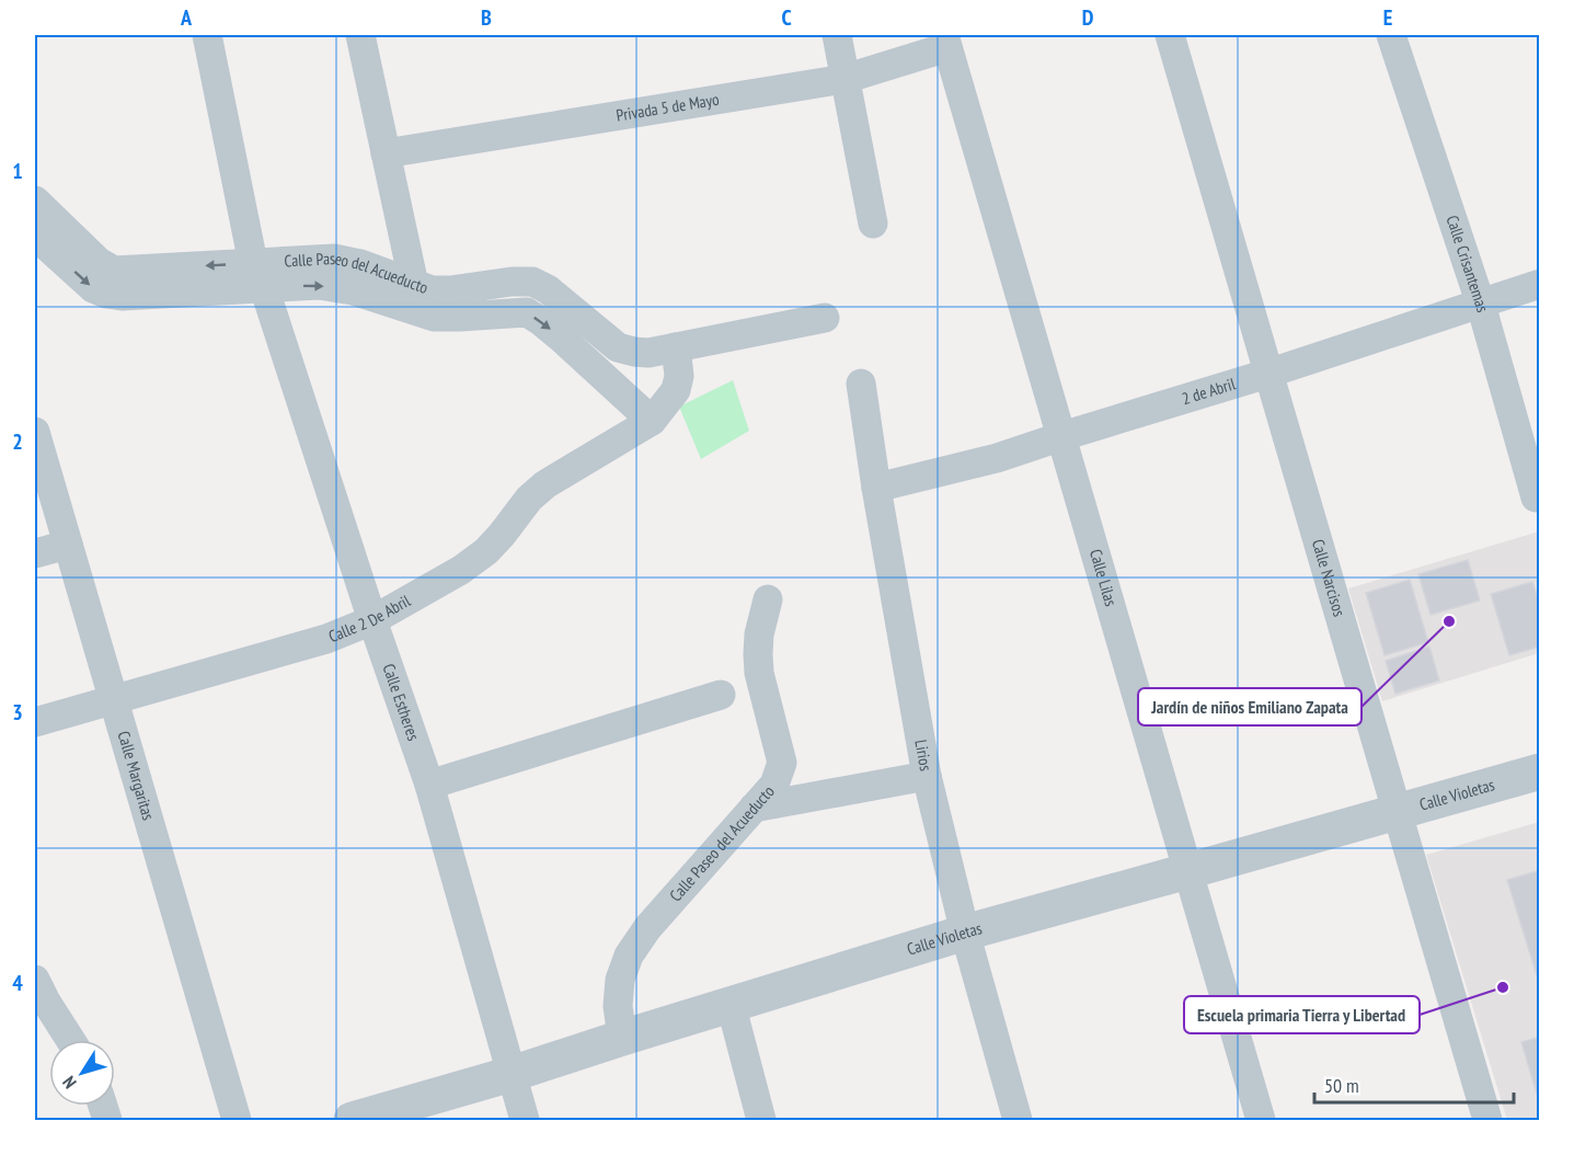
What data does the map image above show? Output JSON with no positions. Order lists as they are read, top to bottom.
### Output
{
  "streets": {
    "street": [
      "Privada 5 de Mayo",
      "Calle Crisantemas",
      "Calle Paseo del Acueducto",
      "2 de Abril",
      "Calle Lilas",
      "Calle Narcisos",
      "Calle 2 De Abril",
      "Calle Estheres",
      "Lirios",
      "Calle Margaritas",
      "Calle Violetas"
    ]
  },
  "crossings": [
    ["Privada 5 de Mayo", "Calle Lilas"],
    ["Calle Crisantemas", "2 de Abril"],
    ["Calle Paseo del Acueducto", "Calle 2 De Abril"],
    ["Calle Paseo del Acueducto", "Calle Estheres"],
    ["Calle Paseo del Acueducto", "Calle Violetas"],
    ["2 de Abril", "Calle Lilas"],
    ["2 de Abril", "Calle Narcisos"],
    ["2 de Abril", "Lirios"],
    ["Calle Lilas", "Calle Violetas"],
    ["Calle Narcisos", "Calle Violetas"],
    ["Calle 2 De Abril", "Calle Estheres"],
    ["Calle 2 De Abril", "Calle Margaritas"],
    ["Calle Estheres", "Calle Violetas"],
    ["Lirios", "Calle Violetas"]
  ],
  "places": ["Jardín de niños Emiliano Zapata", "Escuela primaria Tierra y Libertad"],
  "scale_bar": "50 m",
  "north": "bottom left",
  "grid": {
    "columns": [
      "A",
      "B",
      "C",
      "D",
      "E"
    ],
    "rows": [
      "1",
      "2",
      "3",
      "4"
    ]
  }
}
